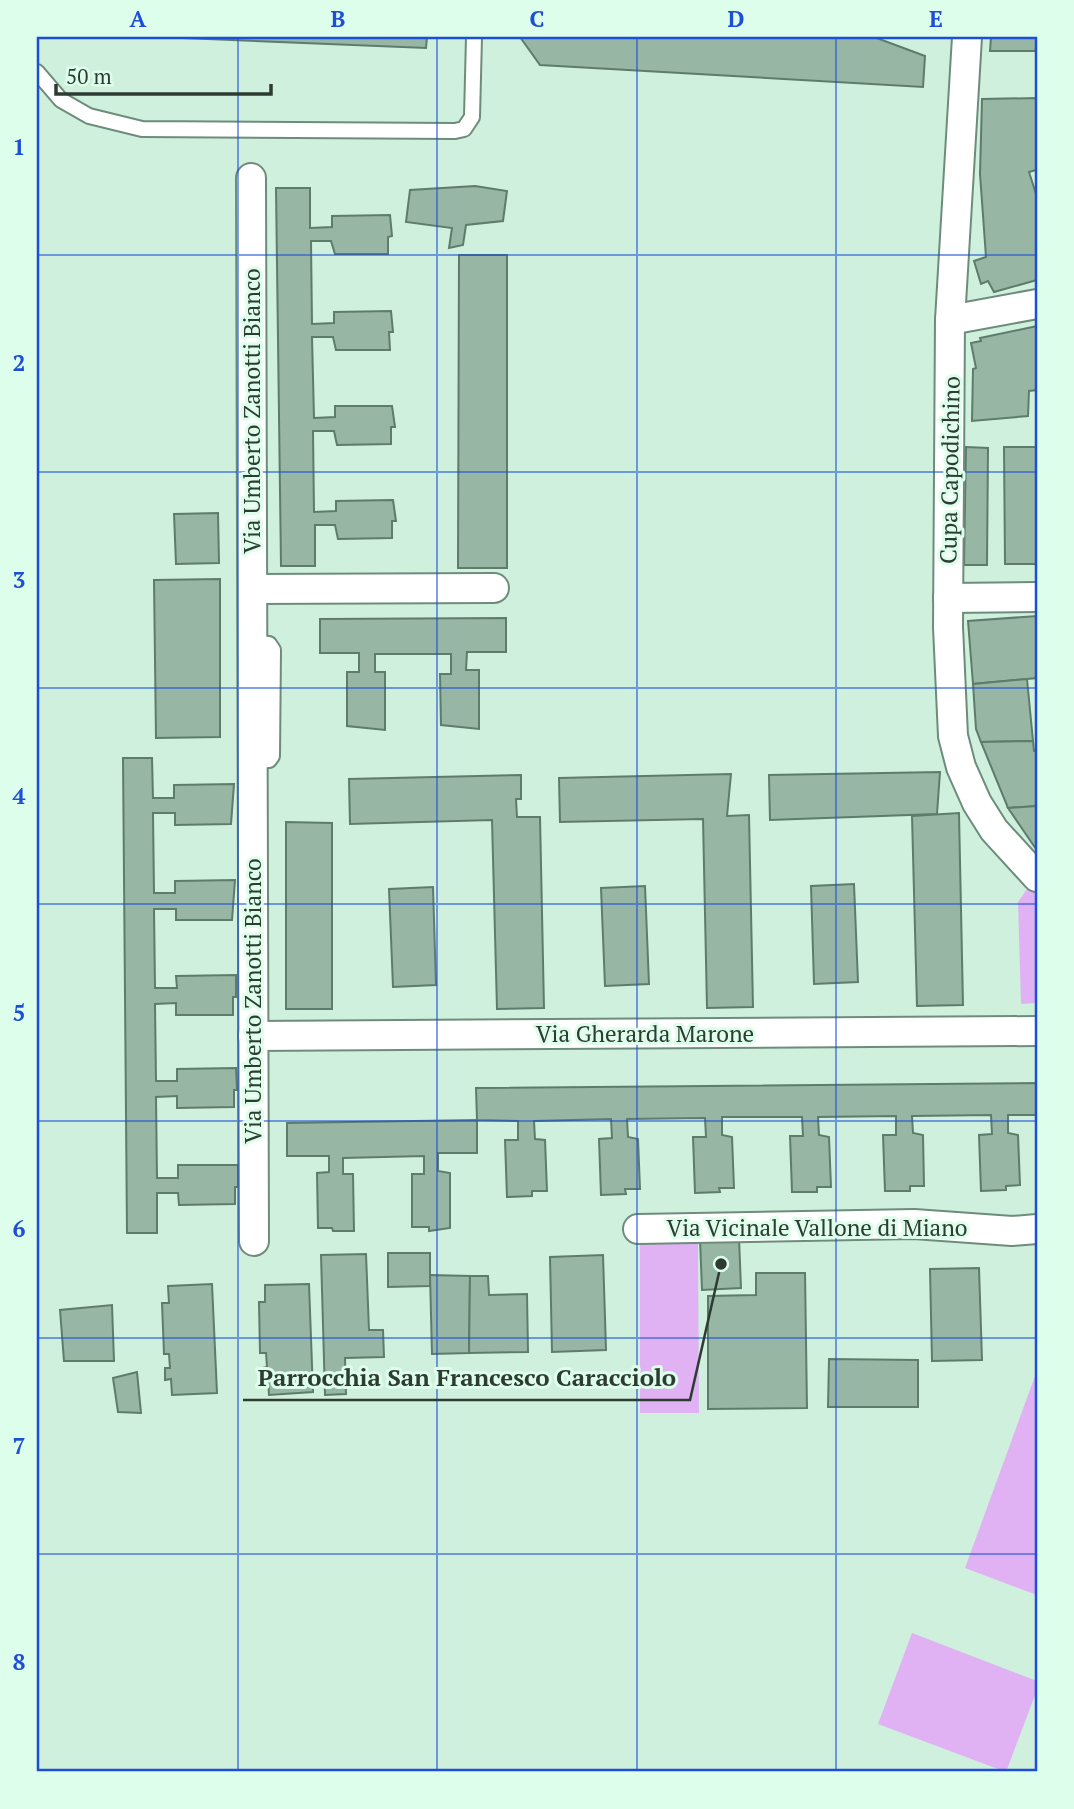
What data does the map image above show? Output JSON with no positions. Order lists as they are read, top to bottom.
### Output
{
  "streets": {
    "street": [
      "Via Umberto Zanotti Bianco",
      "Cupa Capodichino",
      "Via Gherarda Marone",
      "Via Vicinale Vallone di Miano"
    ]
  },
  "crossings": [
    ["Via Umberto Zanotti Bianco", "Via Gherarda Marone"]
  ],
  "places": ["Parrocchia San Francesco Caracciolo"],
  "scale_bar": "50 m",
  "grid": {
    "columns": [
      "A",
      "B",
      "C",
      "D",
      "E"
    ],
    "rows": [
      "1",
      "2",
      "3",
      "4",
      "5",
      "6",
      "7",
      "8"
    ]
  }
}
